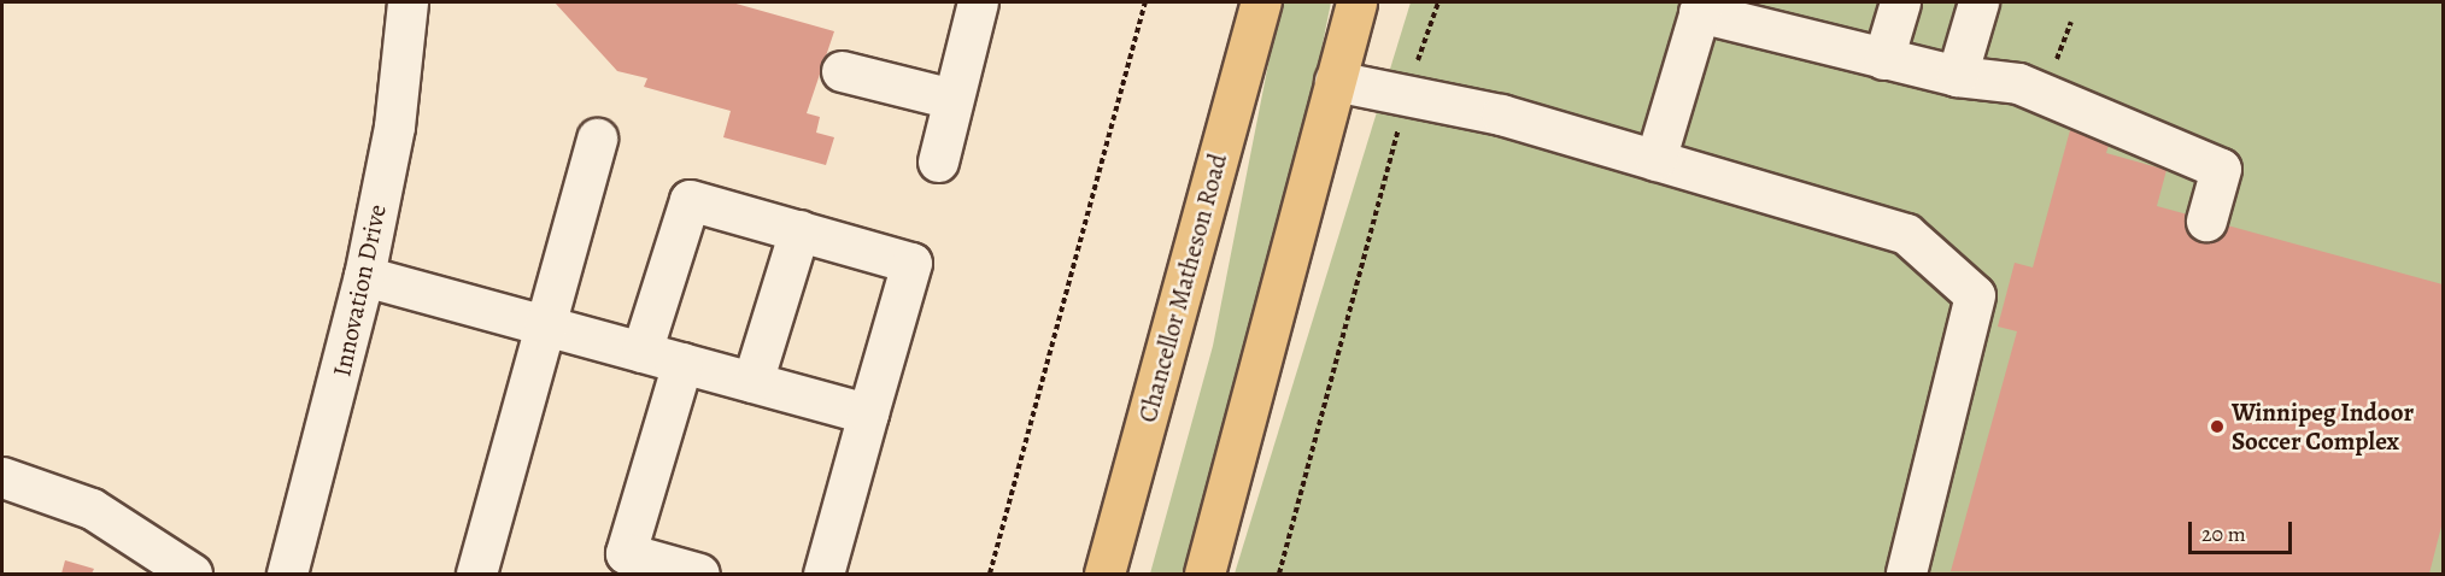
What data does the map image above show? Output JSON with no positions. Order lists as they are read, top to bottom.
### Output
{
  "streets": {
    "main road": ["Chancellor Matheson Road"],
    "street": ["Innovation Drive"]
  },
  "places": ["Winnipeg Indoor Soccer Complex"],
  "scale_bar": "20 m"
}
